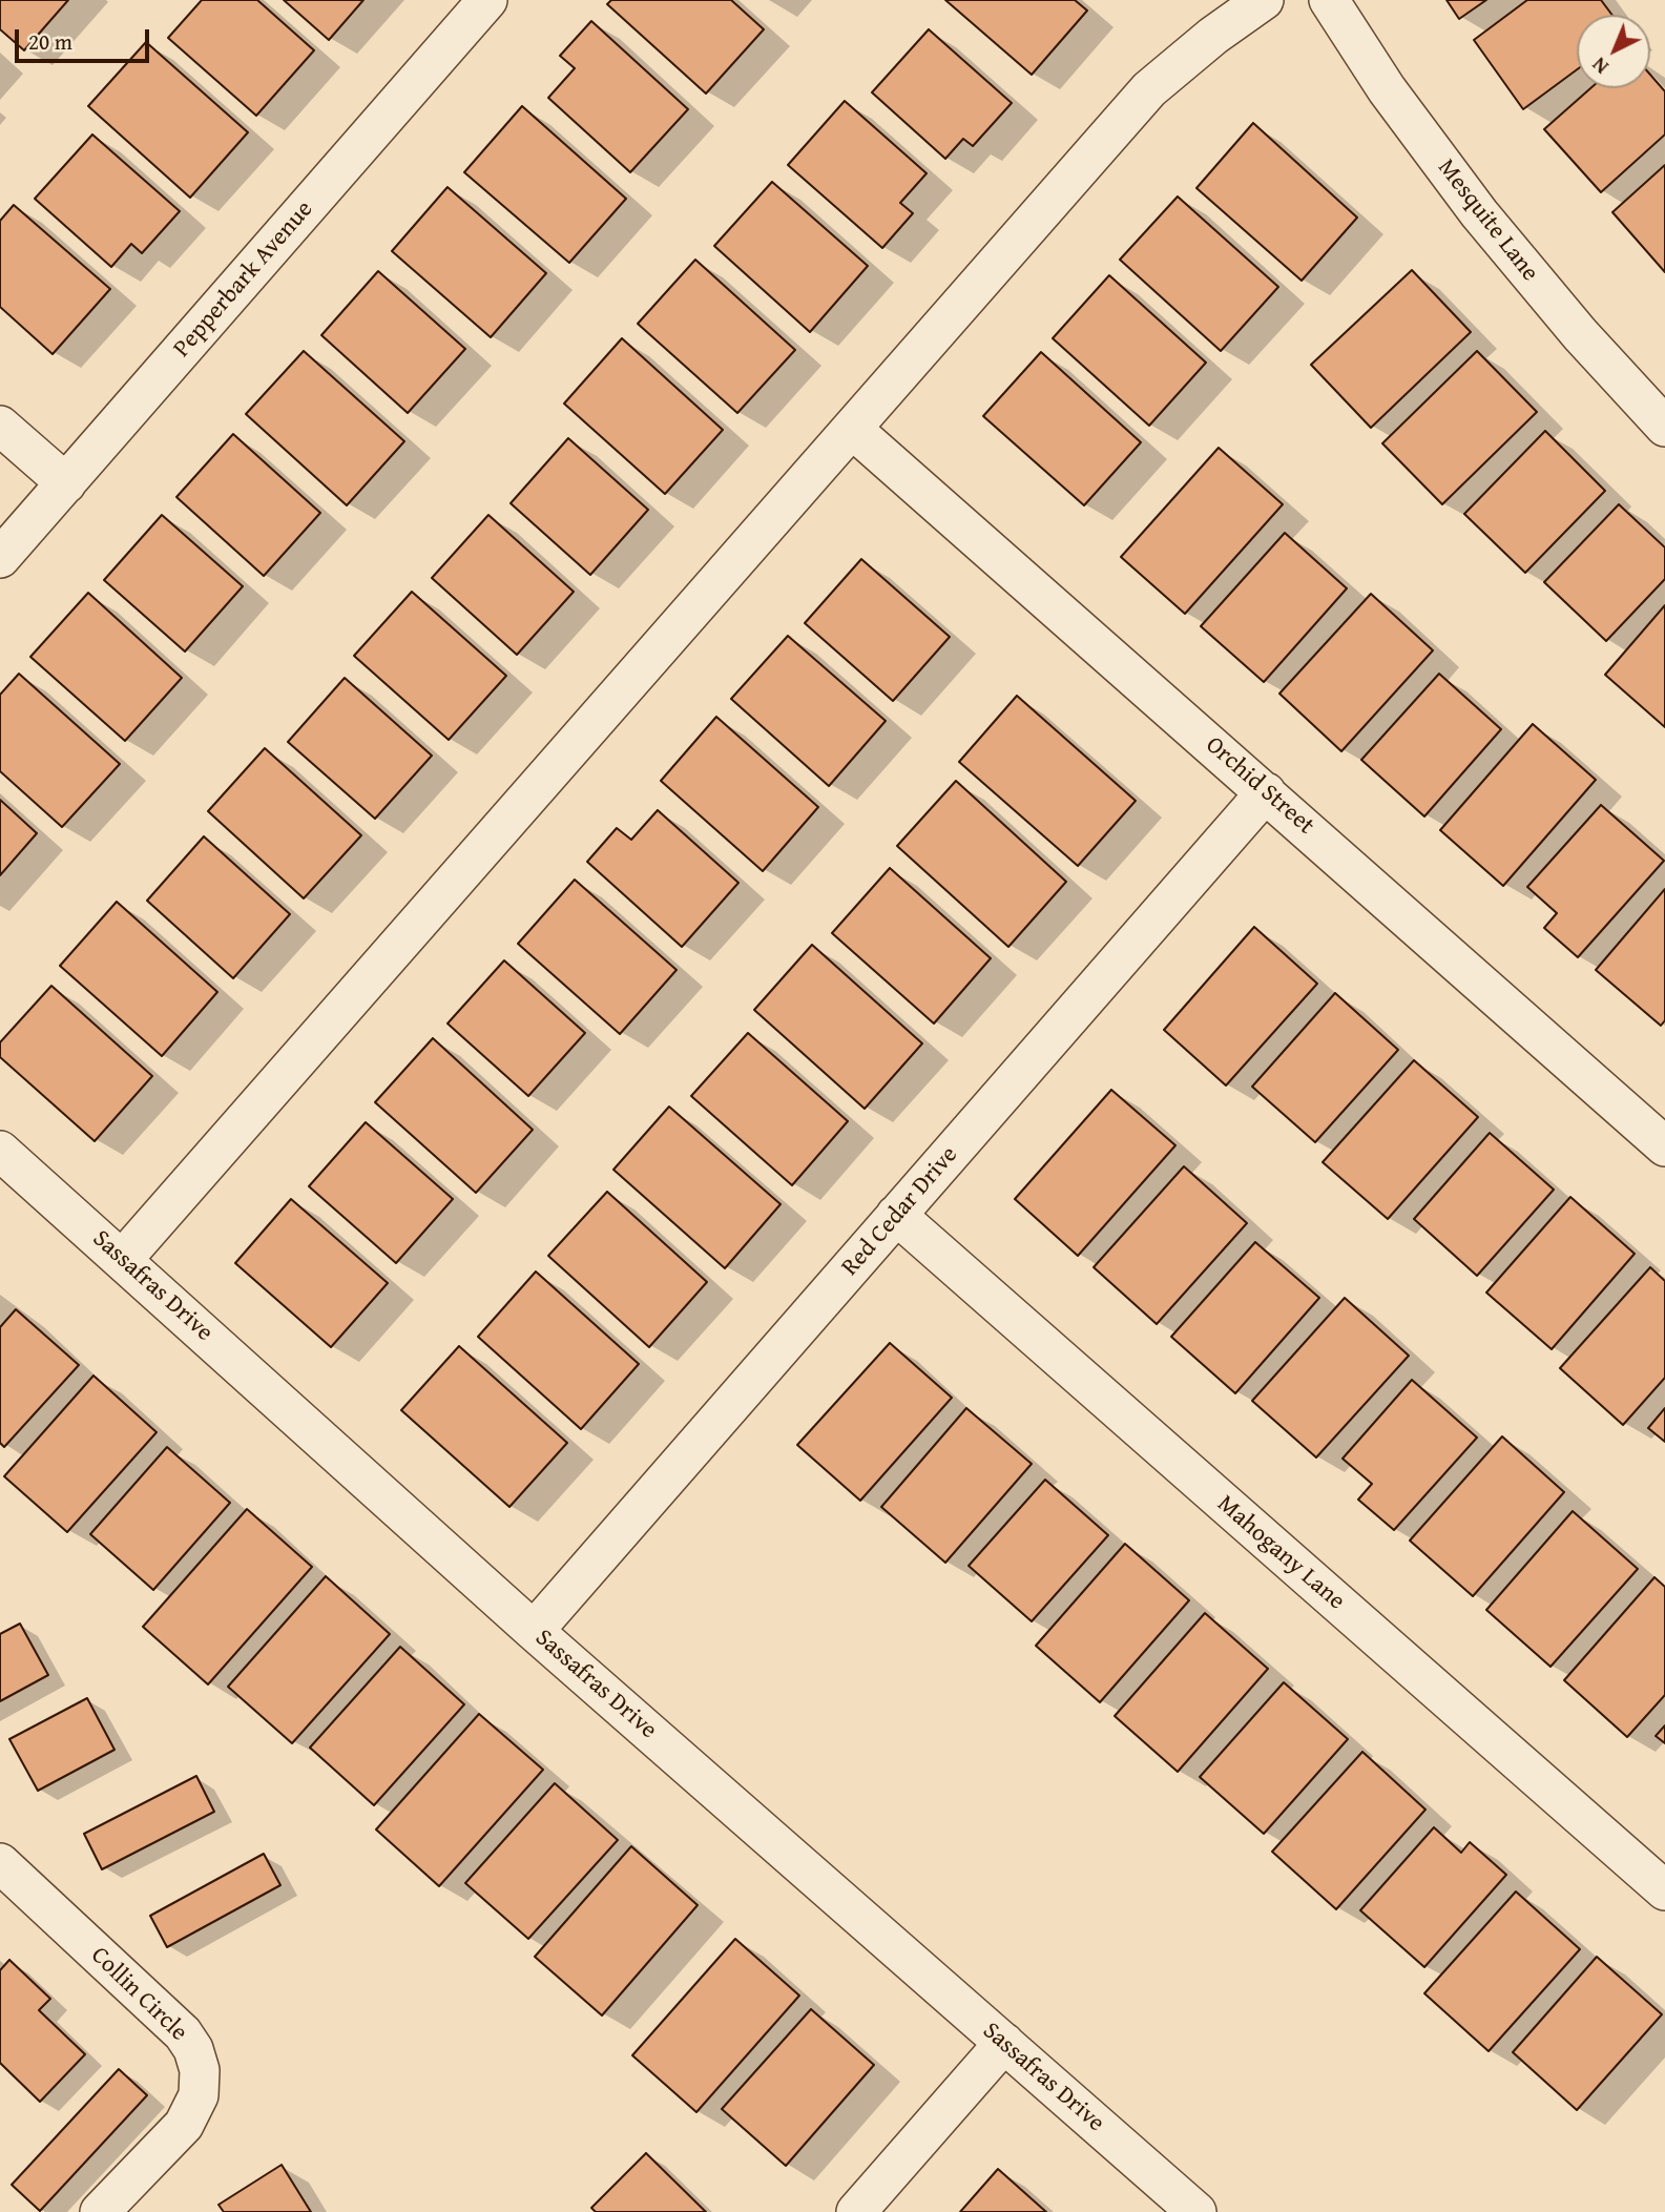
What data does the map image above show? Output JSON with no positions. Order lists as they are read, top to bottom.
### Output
{
  "streets": {
    "street": [
      "Mesquite Lane",
      "Pepperbark Avenue",
      "Orchid Street",
      "Red Cedar Drive",
      "Sassafras Drive",
      "Mahogany Lane",
      "Collin Circle"
    ]
  },
  "crossings": [
    ["Orchid Street", "Red Cedar Drive"],
    ["Red Cedar Drive", "Sassafras Drive"],
    ["Red Cedar Drive", "Mahogany Lane"]
  ],
  "scale_bar": "20 m",
  "north": "bottom left"
}
